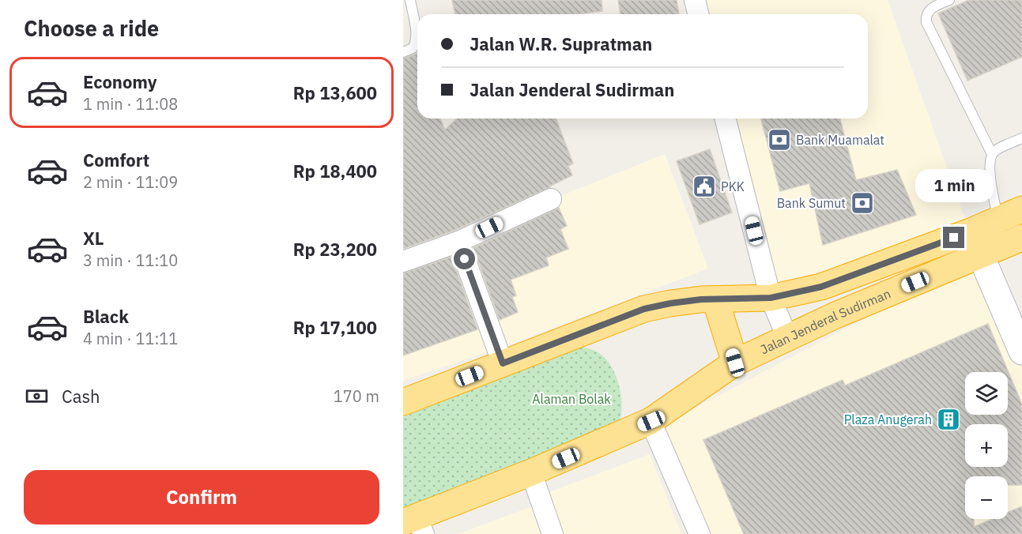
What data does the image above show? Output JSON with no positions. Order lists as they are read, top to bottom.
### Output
{
  "streets": {
    "highway": ["Jalan Jenderal Sudirman"]
  },
  "parks": ["Alaman Bolak"],
  "places": {
    "bank": ["Bank Muamalat", "Bank Sumut"],
    "public building": ["PKK"],
    "building": ["Plaza Anugerah"]
  },
  "page": {
    "heading": "Choose a ride",
    "banner": ["Jalan W.R. Supratman", "Jalan Jenderal Sudirman"],
    "list": [
      {
        "name": "Economy",
        "note": "1 min · 11:08",
        "value": "Rp 13,600"
      },
      {
        "name": "Comfort",
        "note": "2 min · 11:09",
        "value": "Rp 18,400"
      },
      {
        "name": "XL",
        "note": "3 min · 11:10",
        "value": "Rp 23,200"
      },
      {
        "name": "Black",
        "note": "4 min · 11:11",
        "value": "Rp 17,100"
      }
    ],
    "bubble": "1 min",
    "pay": ["Cash", "170 m"],
    "map_buttons": ["+", "−"],
    "buttons": "Confirm"
  }
}
